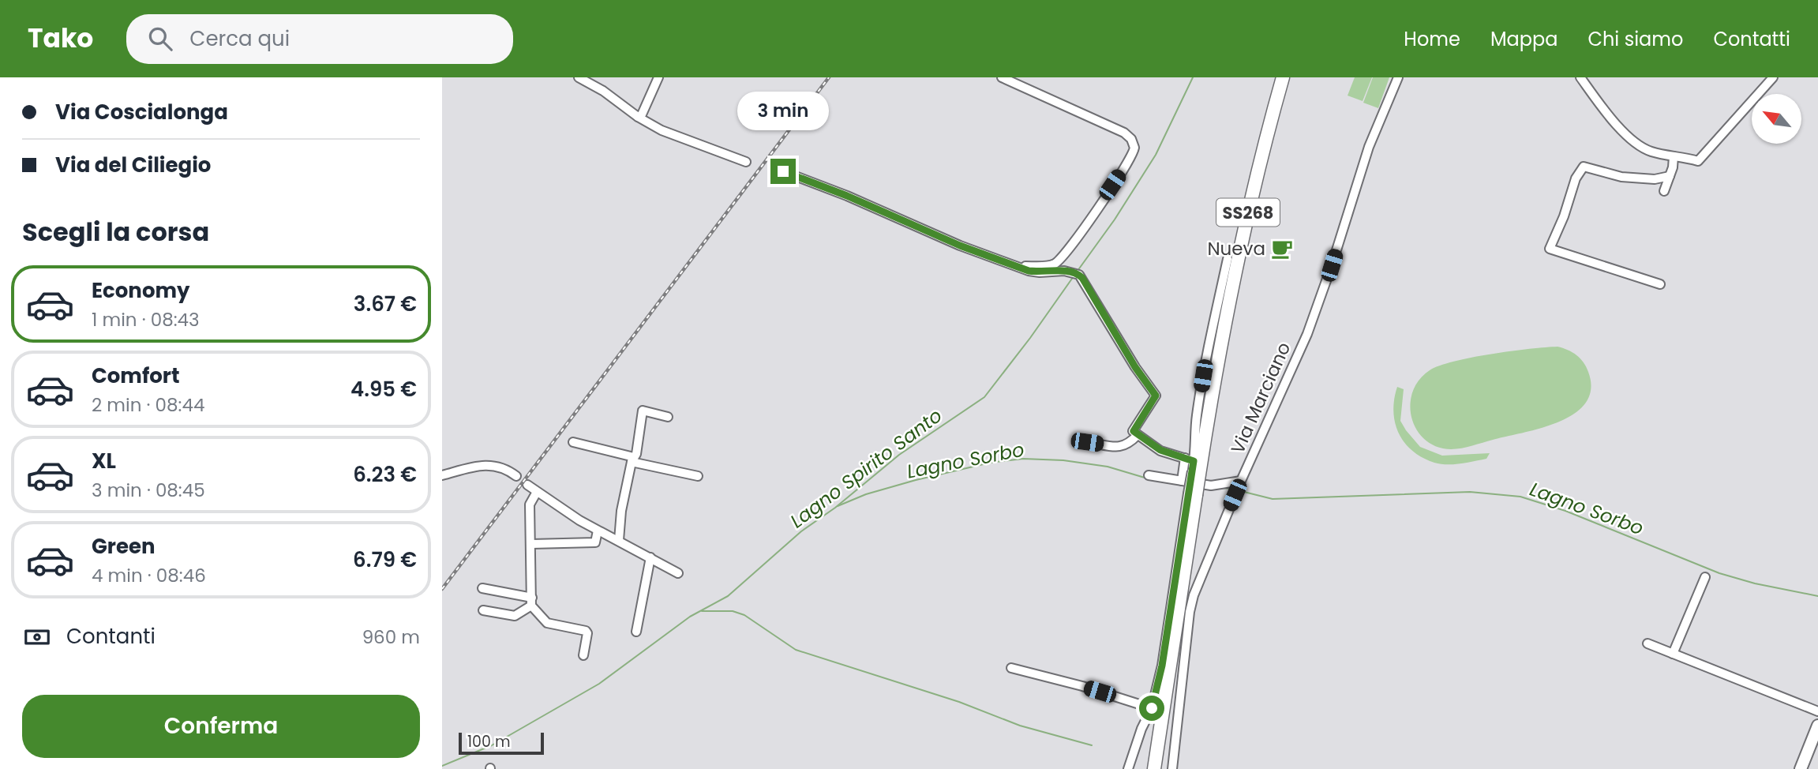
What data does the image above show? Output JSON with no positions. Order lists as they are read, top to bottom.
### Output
{
  "streets": {
    "highway": ["SS268"],
    "street": ["Via Marciano"]
  },
  "water": ["Lagno Sorbo", "Lagno Spirito Santo"],
  "places": {
    "cafe": ["Nueva"]
  },
  "scale_bar": "100 m",
  "north": "top left",
  "page": {
    "header": "Tako",
    "search": "Cerca qui",
    "nav": [
      "Home",
      "Mappa",
      "Chi siamo",
      "Contatti"
    ],
    "banner": ["Via Coscialonga", "Via del Ciliegio"],
    "bubble": "3 min",
    "heading": "Scegli la corsa",
    "list": [
      {
        "name": "Economy",
        "note": "1 min · 08:43",
        "value": "3.67 €"
      },
      {
        "name": "Comfort",
        "note": "2 min · 08:44",
        "value": "4.95 €"
      },
      {
        "name": "XL",
        "note": "3 min · 08:45",
        "value": "6.23 €"
      },
      {
        "name": "Green",
        "note": "4 min · 08:46",
        "value": "6.79 €"
      }
    ],
    "pay": ["Contanti", "960 m"],
    "buttons": "Conferma",
    "scale": "100 m"
  }
}
